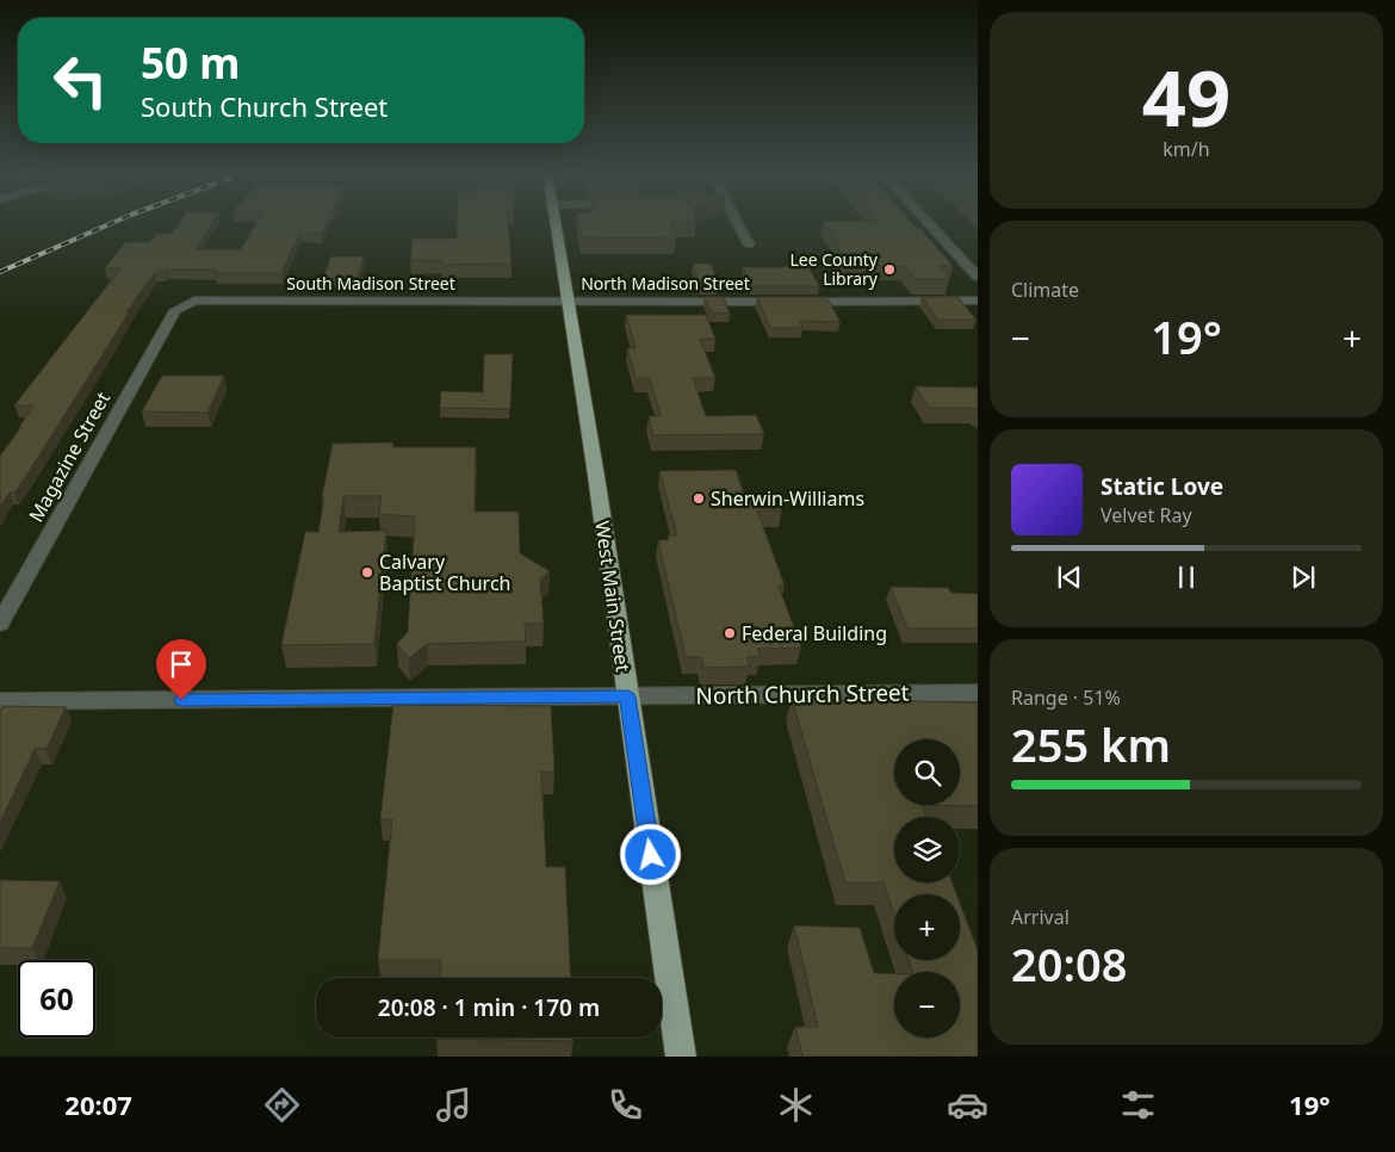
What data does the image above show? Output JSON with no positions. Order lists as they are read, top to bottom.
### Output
{
  "streets": {
    "main road": ["West Main Street"],
    "street": [
      "South Madison Street",
      "North Madison Street",
      "Magazine Street",
      "North Church Street"
    ]
  },
  "crossings": [
    ["South Madison Street", "North Madison Street"],
    ["South Madison Street", "Magazine Street"],
    ["South Madison Street", "West Main Street"],
    ["North Madison Street", "West Main Street"],
    ["West Main Street", "North Church Street"]
  ],
  "places": [
    "Lee County Library",
    "Sherwin-Williams",
    "Calvary Baptist Church",
    "Federal Building"
  ],
  "page": {
    "tile": [
      ["49", "km/h"],
      "Climate",
      ["Range · 51%", "255 km"],
      ["Arrival", "20:08"]
    ],
    "turn": ["50 m", "South Church Street"],
    "heat": ["−", "19°", "+"],
    "song": ["Static Love", "Velvet Ray"],
    "map_buttons": ["+", "−"],
    "limit": "60",
    "trip": "20:08 · 1 min · 170 m",
    "tabs": ["20:07", "19°"]
  }
}
